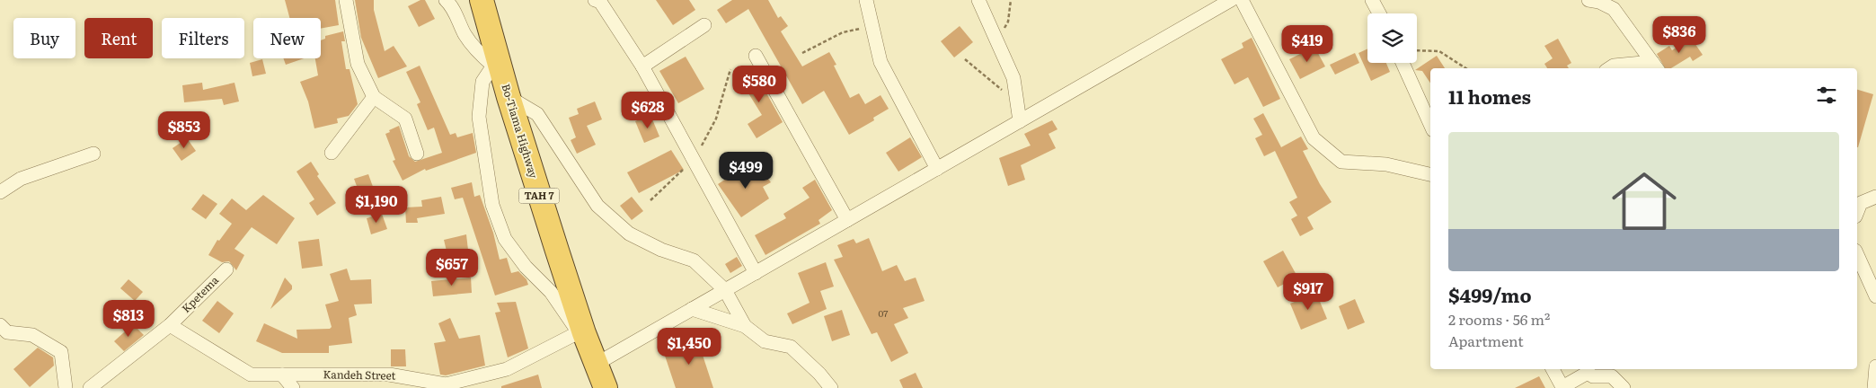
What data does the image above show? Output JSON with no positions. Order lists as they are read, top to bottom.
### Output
{
  "streets": {
    "highway": ["Bo-Tiama Highway", "TAH 7"],
    "street": ["Kpetema", "Kandeh Street"]
  },
  "crossings": [
    ["Bo-Tiama Highway", "Kandeh Street"],
    ["Kpetema", "Kandeh Street"]
  ],
  "house_numbers": ["07"],
  "page": {
    "price": [
      "$836",
      "$419",
      "$580",
      "$628",
      "$853",
      "$499",
      "$1,190",
      "$657",
      "$917",
      "$813",
      "$1,450"
    ],
    "chip": [
      "Buy",
      "Rent",
      "Filters",
      "New"
    ],
    "heading": "11 homes",
    "list": [
      {
        "name": "$499/mo",
        "note": "2 rooms · 56 m² · Apartment"
      }
    ]
  }
}
